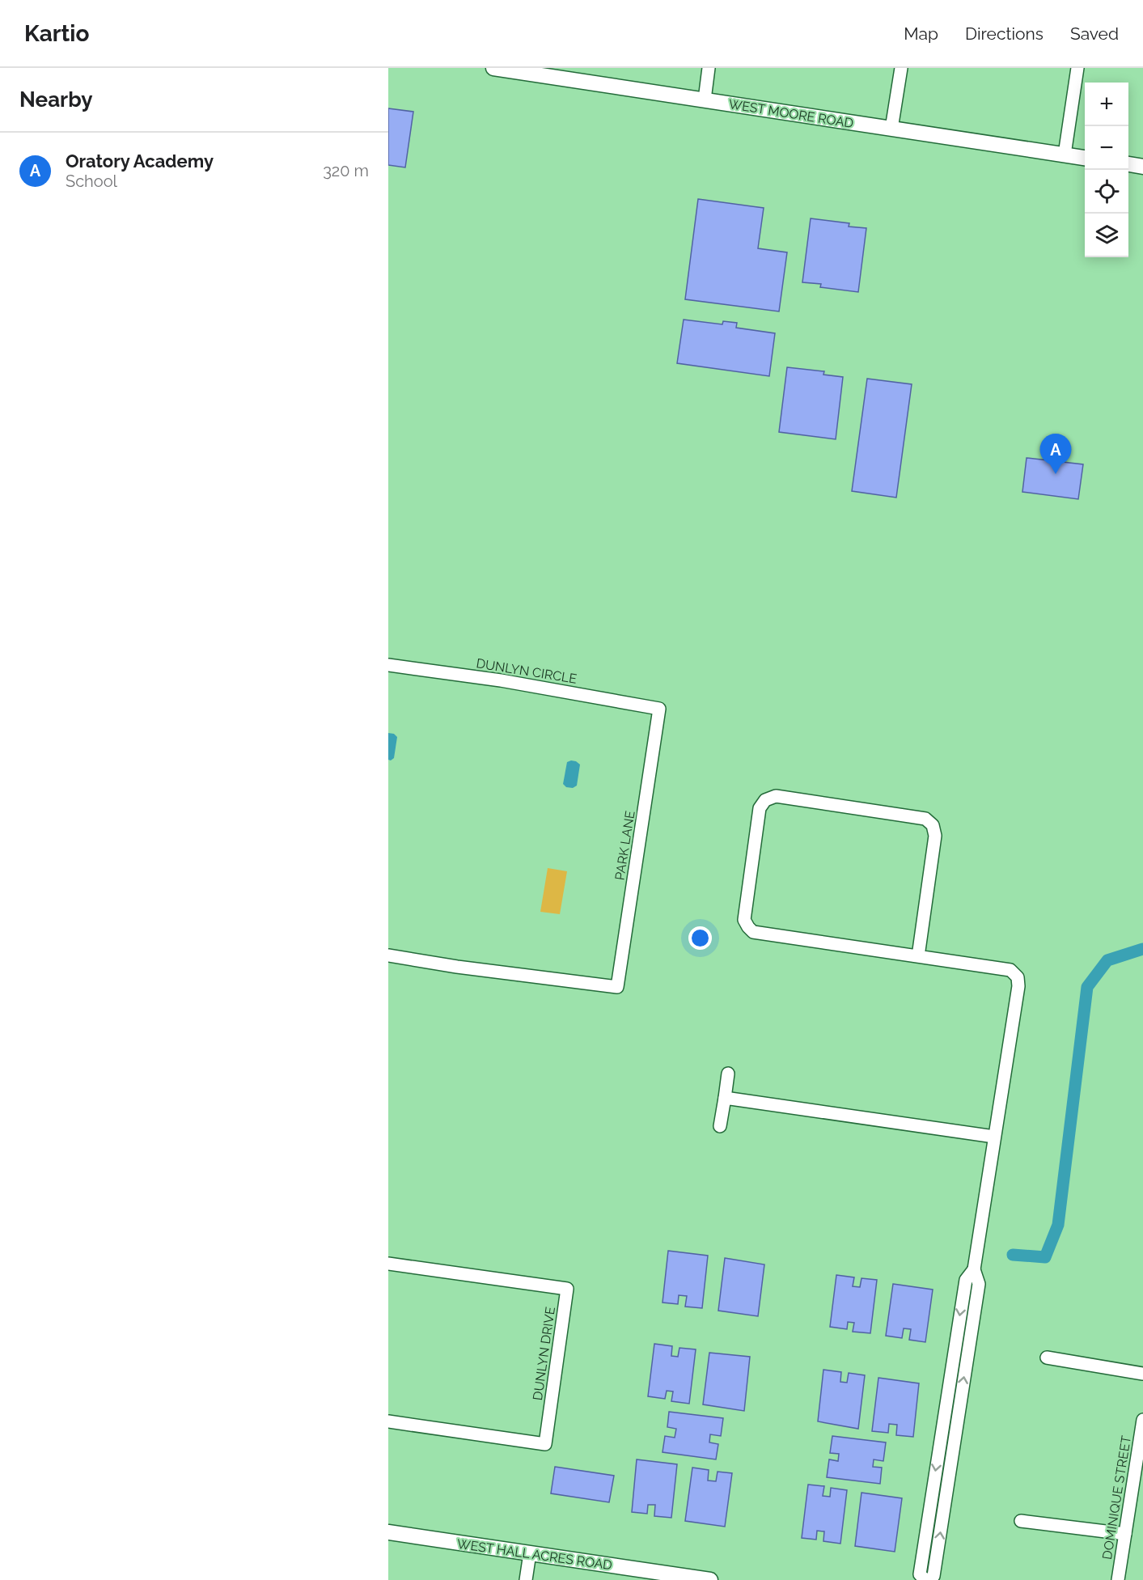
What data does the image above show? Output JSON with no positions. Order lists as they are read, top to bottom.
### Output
{
  "streets": {
    "street": [
      "WEST MOORE ROAD",
      "DUNLYN CIRCLE",
      "PARK LANE",
      "DUNLYN DRIVE",
      "DOMINIQUE STREET",
      "WEST HALL ACRES ROAD"
    ]
  },
  "crossings": [
    ["DUNLYN CIRCLE", "PARK LANE"]
  ],
  "page": {
    "header": "Kartio",
    "nav": ["Map", "Directions", "Saved"],
    "heading": "Nearby",
    "map_buttons": ["+", "−"],
    "list": [
      {
        "mark": "A",
        "name": "Oratory Academy",
        "note": "School",
        "value": "320 m"
      }
    ],
    "pins": "A"
  }
}
